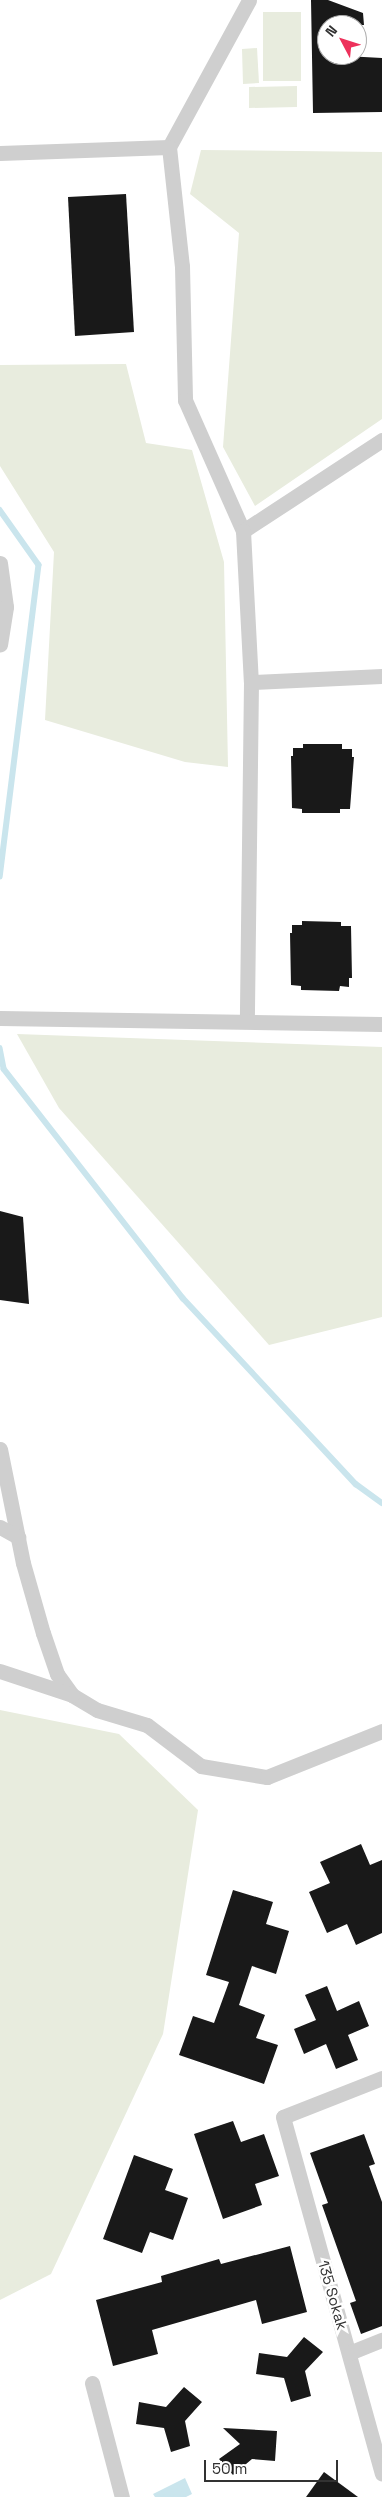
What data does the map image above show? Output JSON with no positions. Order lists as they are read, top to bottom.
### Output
{
  "streets": {
    "street": ["135 Sokak"]
  },
  "scale_bar": "50 m",
  "north": "top left"
}
